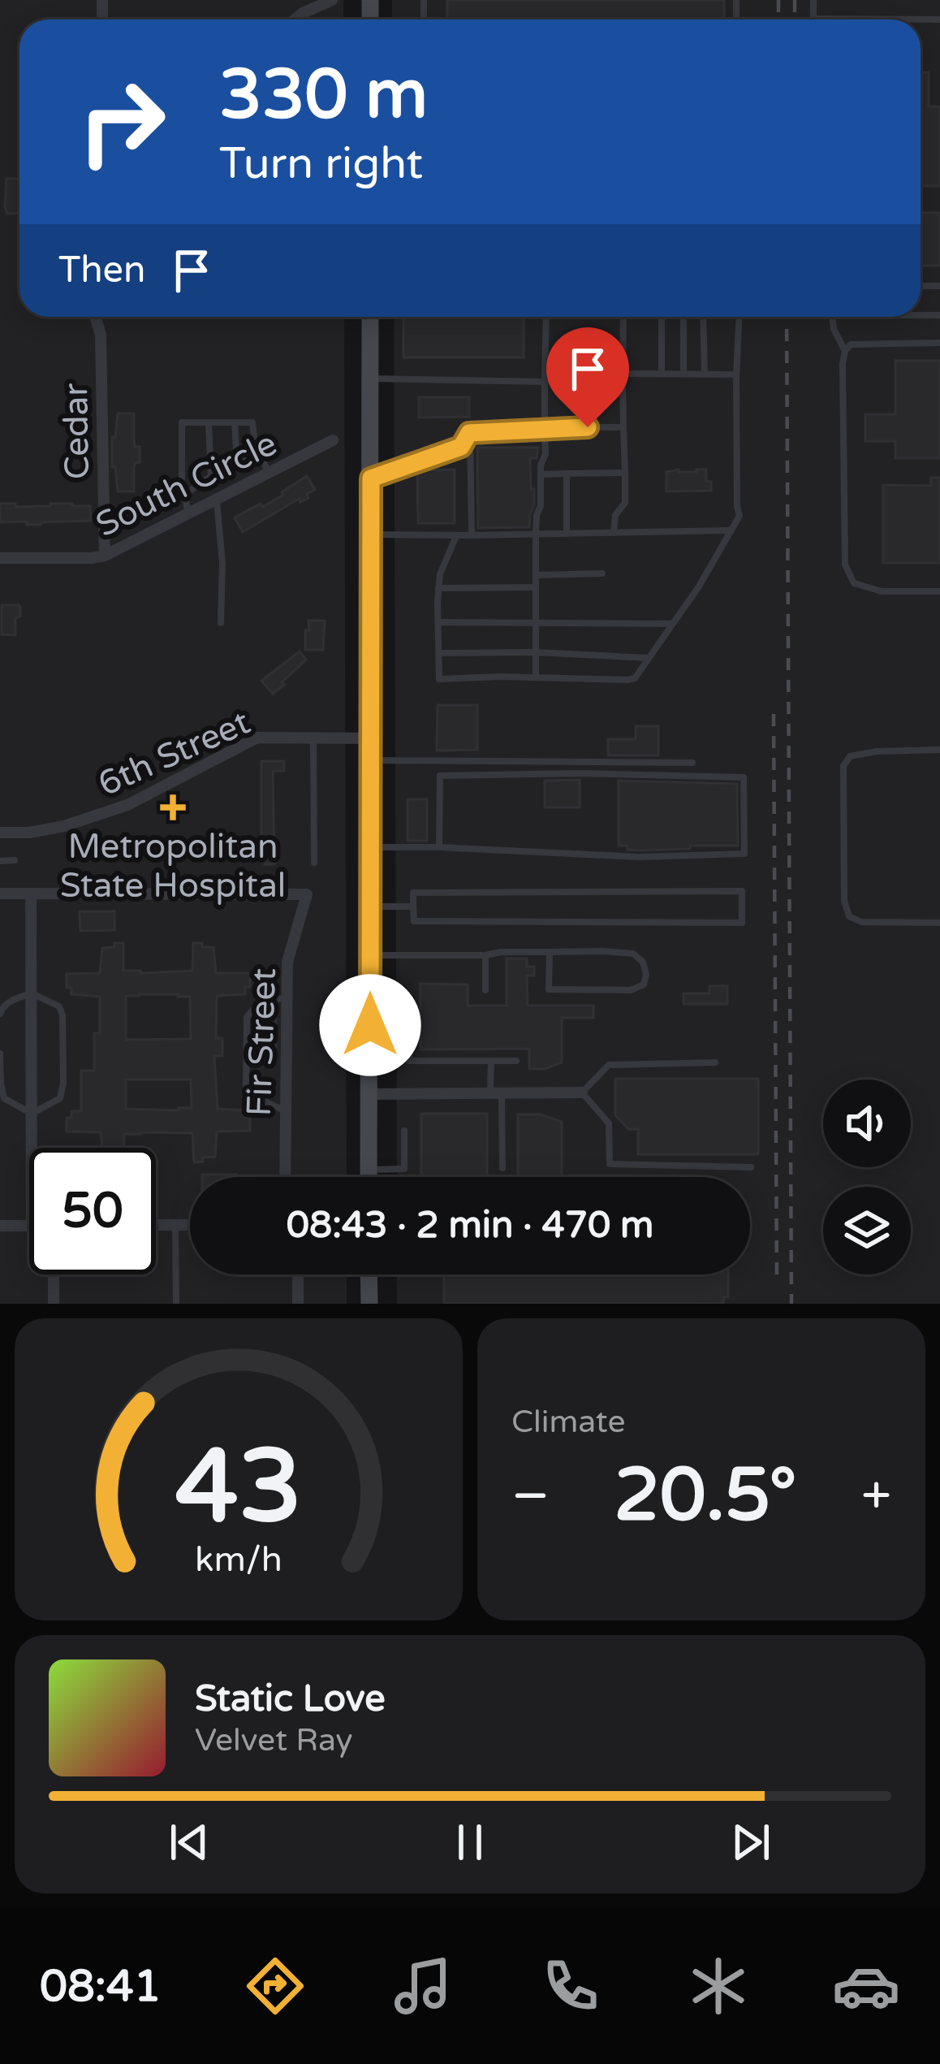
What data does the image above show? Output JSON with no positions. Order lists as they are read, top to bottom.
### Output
{
  "streets": {
    "street": [
      "Cedar",
      "South Circle",
      "6th Street",
      "Fir Street"
    ]
  },
  "crossings": [
    ["Cedar", "South Circle"]
  ],
  "places": {
    "health": ["Metropolitan State Hospital"]
  },
  "page": {
    "turn": ["330 m", "Turn right"],
    "then": "Then",
    "limit": "50",
    "trip": "08:43 · 2 min · 470 m",
    "tile": "Climate",
    "heat": ["−", "20.5°", "+"],
    "song": ["Static Love", "Velvet Ray"],
    "tabs": "08:41",
    "gauge": ["43", "km/h"]
  }
}
